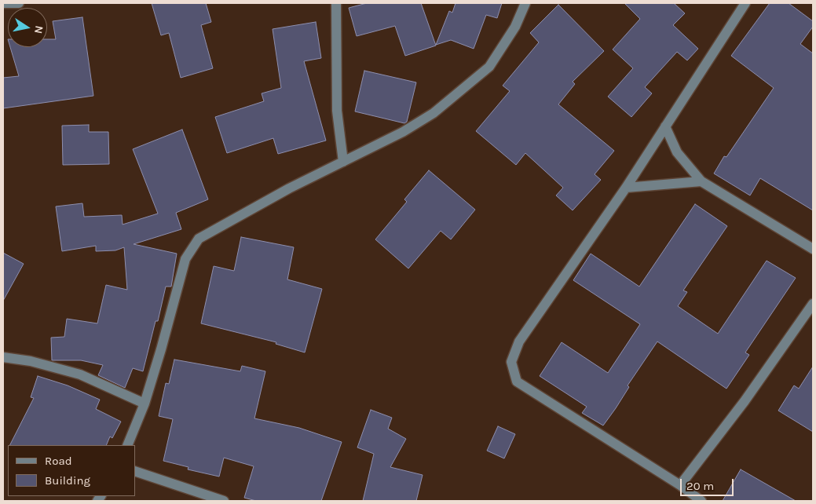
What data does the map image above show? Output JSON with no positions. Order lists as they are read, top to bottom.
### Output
{
  "legend": ["Road", "Building"],
  "scale_bar": "20 m",
  "north": "right"
}
